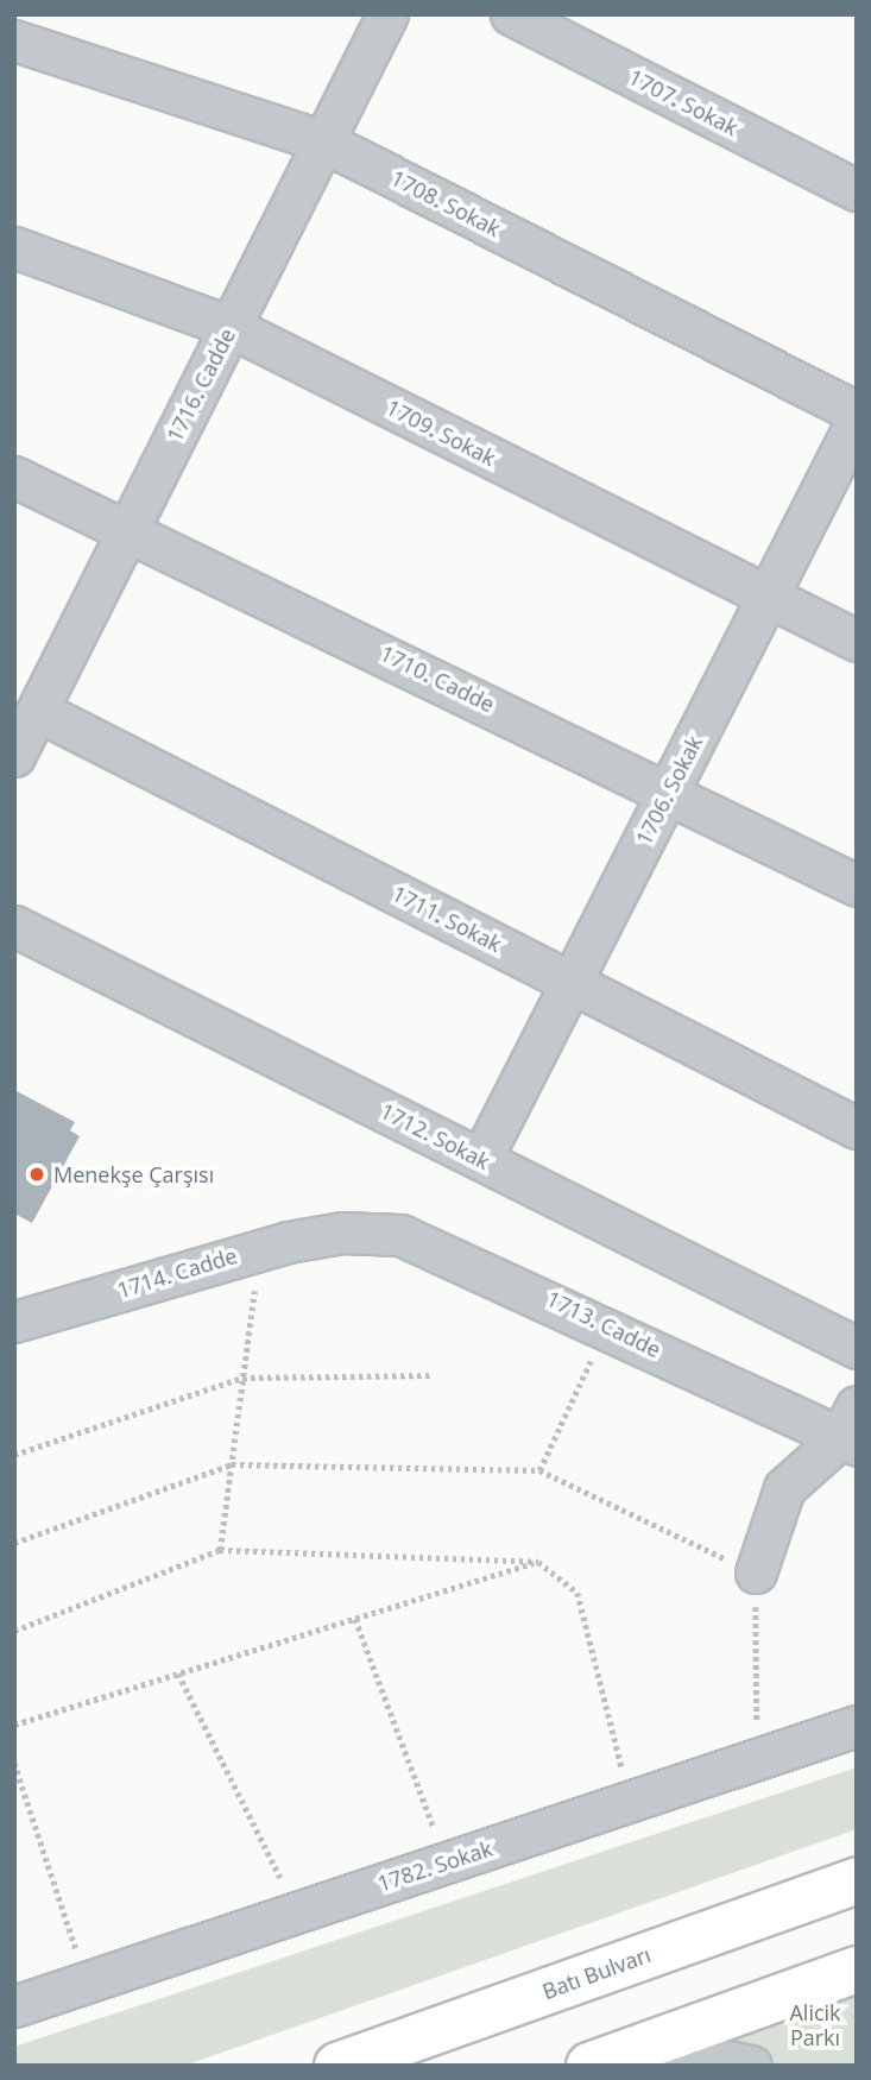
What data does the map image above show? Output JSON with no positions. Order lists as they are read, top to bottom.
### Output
{
  "streets": {
    "main road": ["Batı Bulvarı"],
    "street": [
      "1707. Sokak",
      "1708. Sokak",
      "1716. Cadde",
      "1709. Sokak",
      "1710. Cadde",
      "1706. Sokak",
      "1711. Sokak",
      "1712. Sokak",
      "1714. Cadde",
      "1713. Cadde",
      "1782. Sokak"
    ]
  },
  "crossings": [
    ["1708. Sokak", "1716. Cadde"],
    ["1716. Cadde", "1709. Sokak"],
    ["1716. Cadde", "1710. Cadde"],
    ["1716. Cadde", "1711. Sokak"],
    ["1709. Sokak", "1706. Sokak"],
    ["1710. Cadde", "1706. Sokak"],
    ["1706. Sokak", "1711. Sokak"],
    ["1706. Sokak", "1712. Sokak"],
    ["1714. Cadde", "1713. Cadde"]
  ],
  "parks": ["Alicik Parkı"],
  "places": ["Menekşe Çarşısı"]
}
